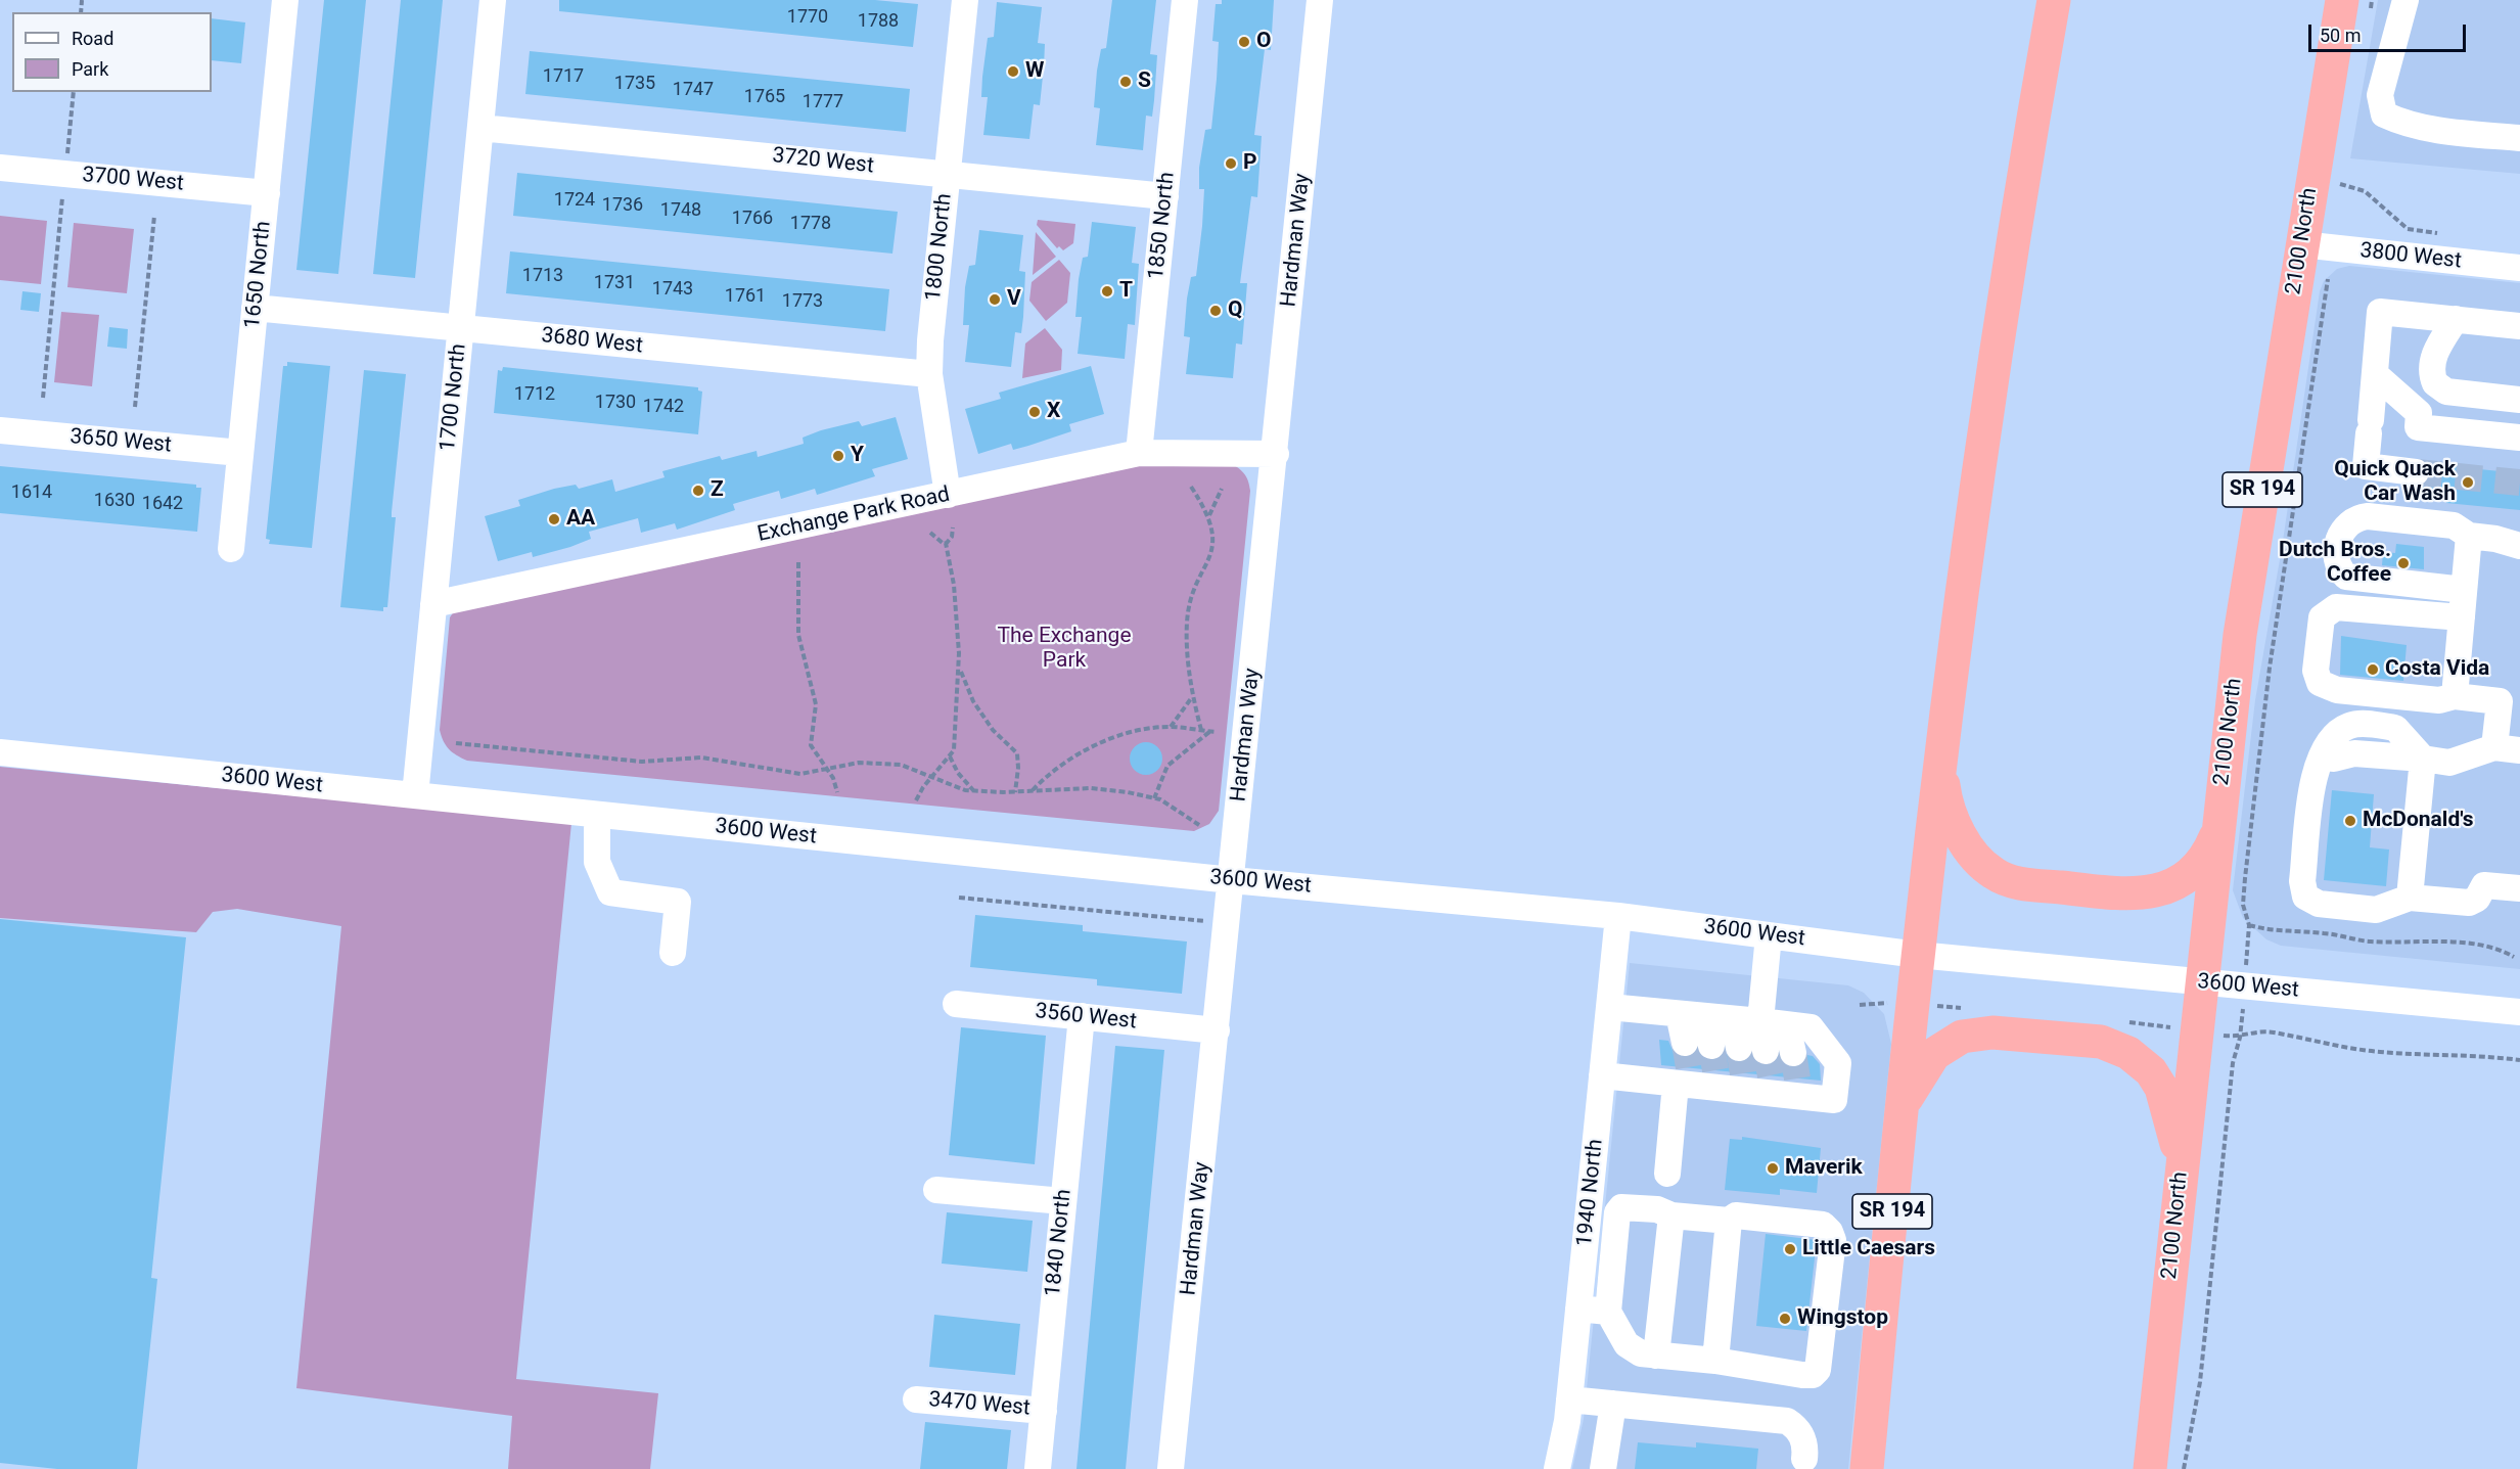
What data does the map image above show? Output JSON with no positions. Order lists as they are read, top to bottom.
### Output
{
  "streets": {
    "highway": ["2100 North", "SR 194"],
    "street": [
      "3720 West",
      "3700 West",
      "1850 North",
      "Hardman Way",
      "1800 North",
      "3800 West",
      "1650 North",
      "3680 West",
      "1700 North",
      "3650 West",
      "Exchange Park Road",
      "3600 West",
      "3560 West",
      "1940 North",
      "1840 North",
      "3470 West"
    ]
  },
  "crossings": [
    ["3720 West", "1850 North"],
    ["3720 West", "1800 North"],
    ["3720 West", "1700 North"],
    ["3700 West", "1650 North"],
    ["1850 North", "Exchange Park Road"],
    ["Hardman Way", "Exchange Park Road"],
    ["Hardman Way", "3600 West"],
    ["Hardman Way", "3560 West"],
    ["2100 North", "3800 West"],
    ["2100 North", "3600 West"],
    ["1800 North", "3680 West"],
    ["1800 North", "Exchange Park Road"],
    ["1650 North", "3680 West"],
    ["1650 North", "3650 West"],
    ["3680 West", "1700 North"],
    ["1700 North", "Exchange Park Road"],
    ["1700 North", "3600 West"],
    ["SR 194", "3600 West"],
    ["3600 West", "1940 North"],
    ["3560 West", "1840 North"],
    ["1840 North", "3470 West"]
  ],
  "parks": ["The Exchange Park"],
  "places": [
    "O",
    "W",
    "S",
    "P",
    "T",
    "V",
    "Q",
    "X",
    "Y",
    "Quick Quack Car Wash",
    "Z",
    "AA",
    "Dutch Bros. Coffee",
    "Costa Vida",
    "McDonald's",
    "Maverik",
    "Little Caesars",
    "Wingstop"
  ],
  "house_numbers": [
    "1770",
    "1788",
    "1717",
    "1735",
    "1747",
    "1765",
    "1777",
    "1724",
    "1736",
    "1748",
    "1766",
    "1778",
    "1713",
    "1731",
    "1743",
    "1761",
    "1773",
    "1712",
    "1730",
    "1742",
    "1614",
    "1630",
    "1642"
  ],
  "legend": ["Road", "Park"],
  "scale_bar": "50 m"
}
